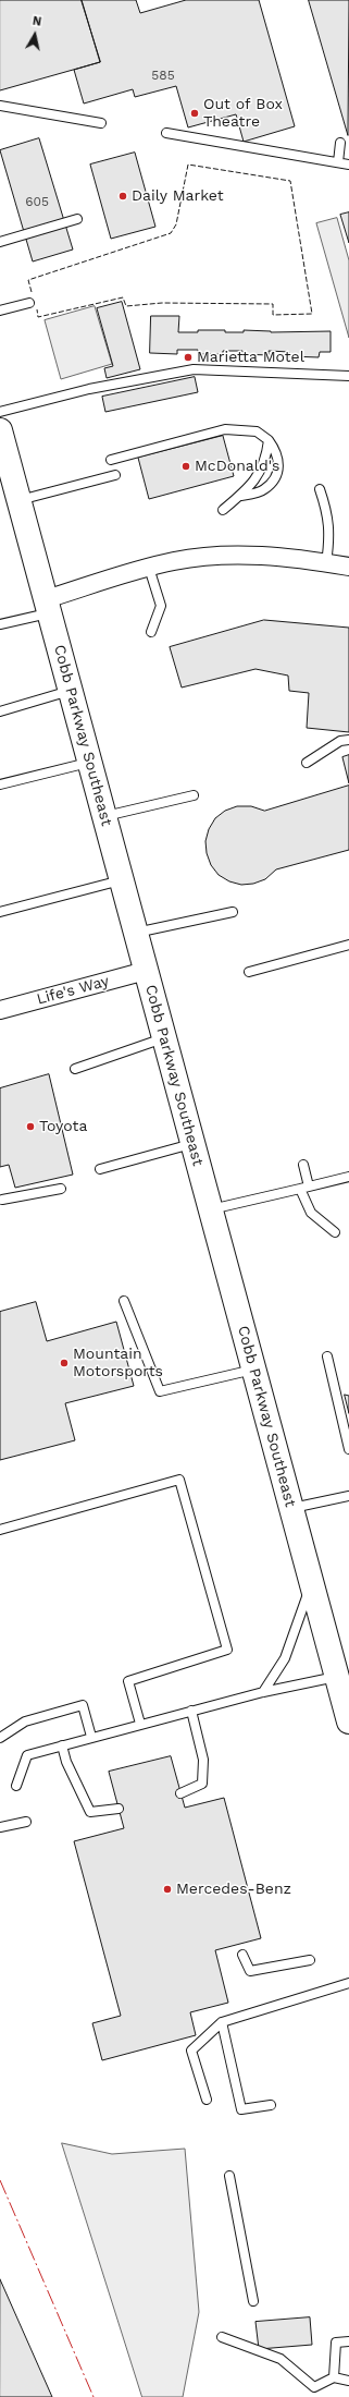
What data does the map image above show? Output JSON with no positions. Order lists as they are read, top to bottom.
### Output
{
  "streets": {
    "main road": ["Cobb Parkway Southeast"],
    "street": ["Life's Way"]
  },
  "crossings": [
    ["Cobb Parkway Southeast", "Life's Way"]
  ],
  "places": [
    "Out of Box Theatre",
    "Daily Market",
    "Marietta Motel",
    "McDonald's",
    "Toyota",
    "Mountain Motorsports",
    "Mercedes-Benz"
  ],
  "house_numbers": ["585", "605"],
  "north": "top"
}
